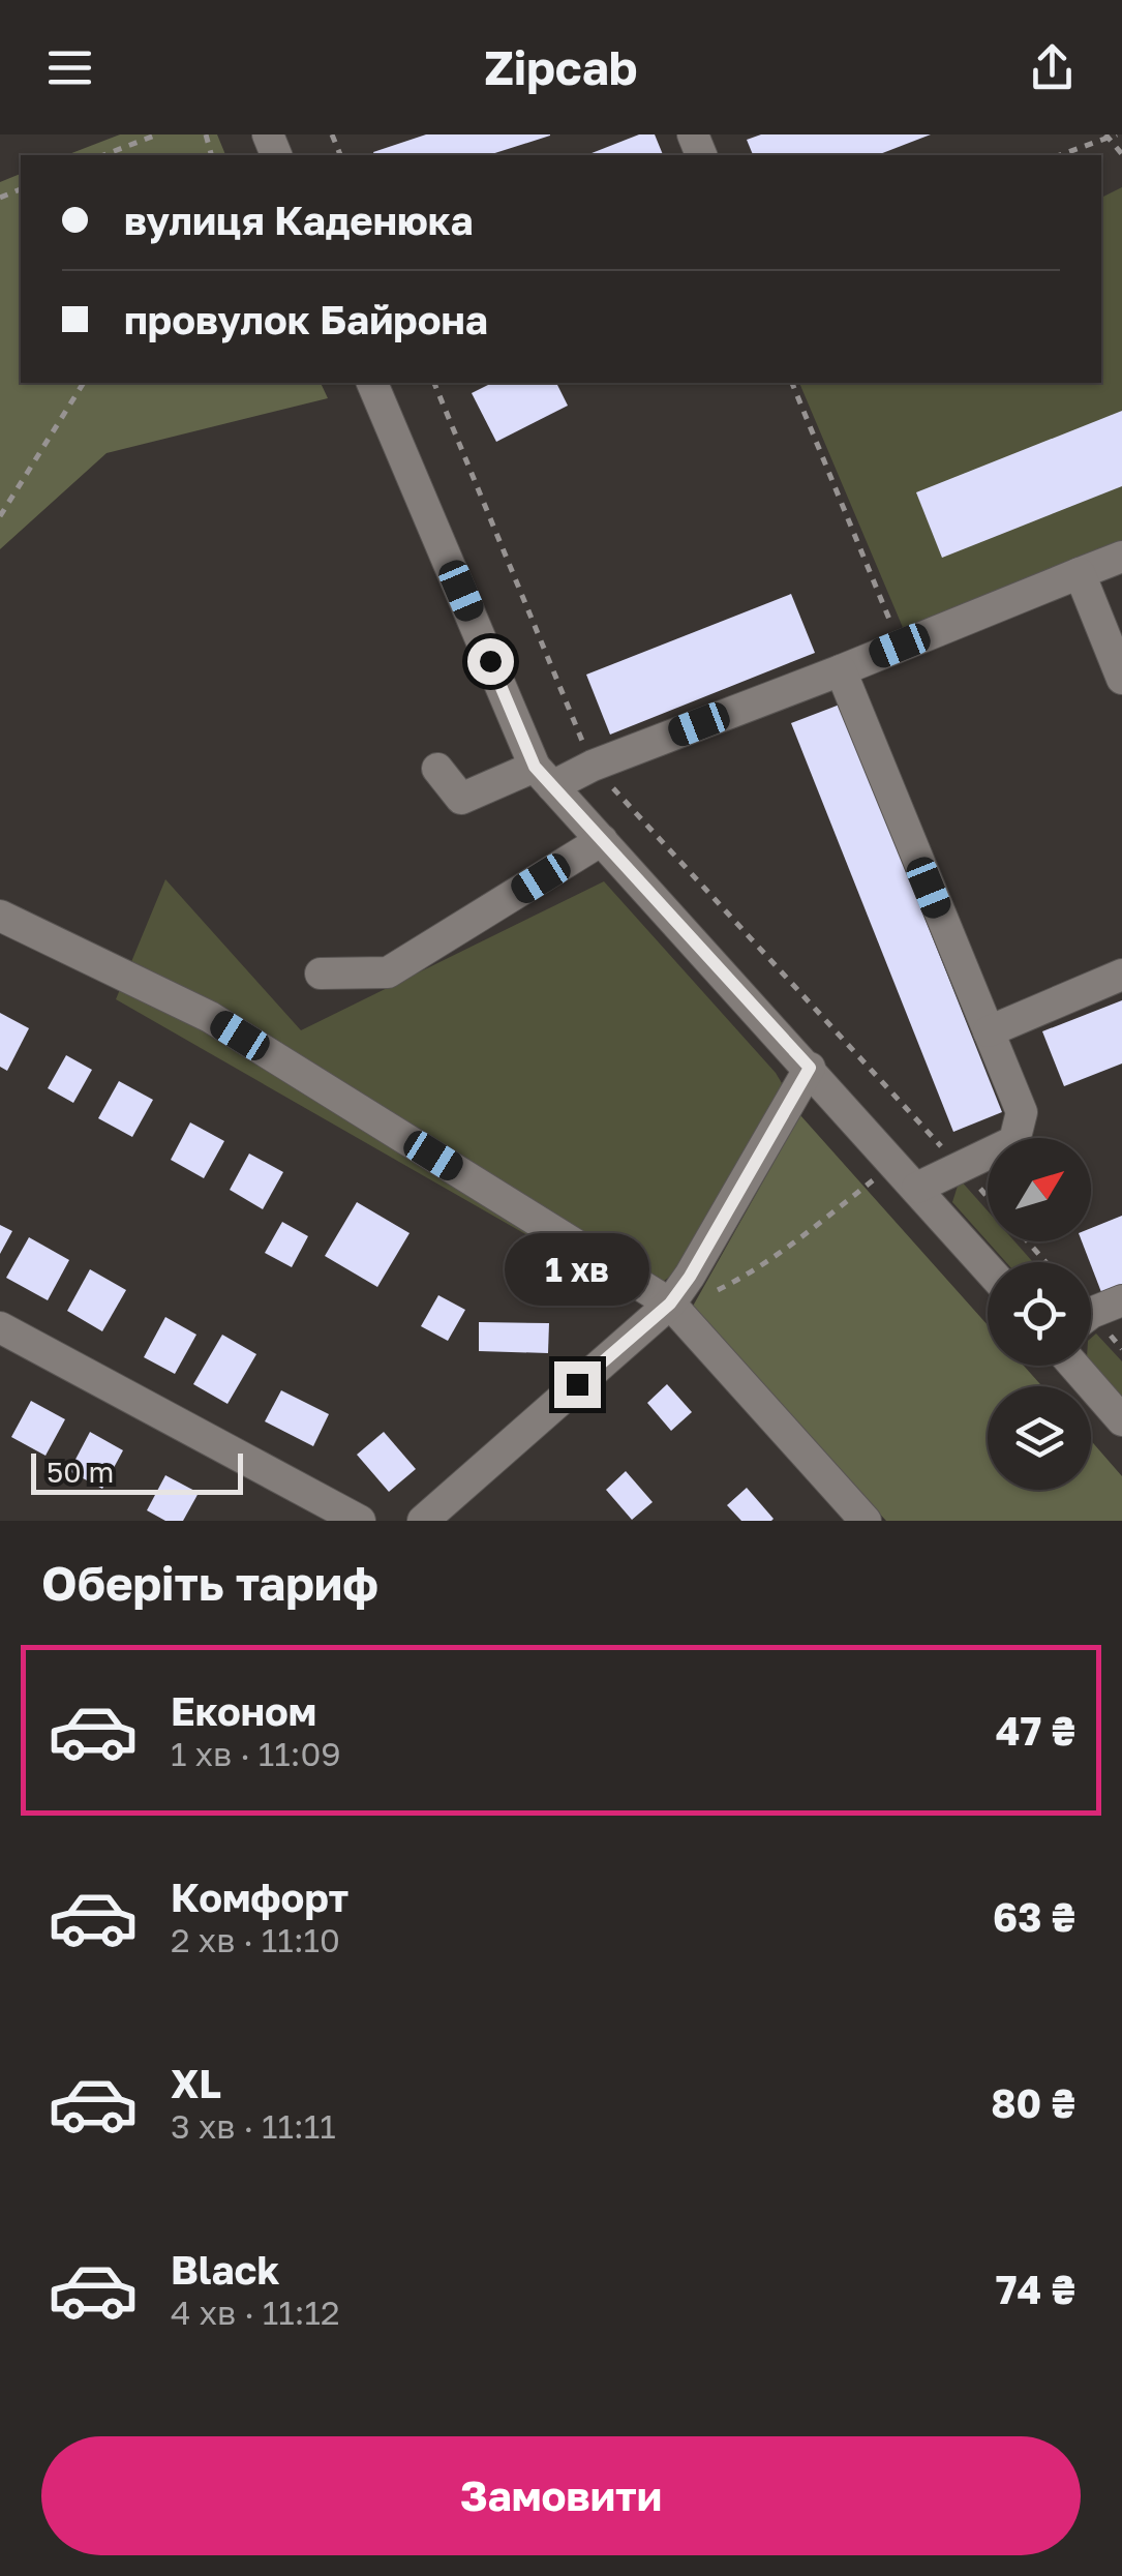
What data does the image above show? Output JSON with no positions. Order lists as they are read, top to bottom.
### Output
{
  "scale_bar": "50 m",
  "north": "top right",
  "page": {
    "header": "Zipcab",
    "banner": ["вулиця Каденюка", "провулок Байрона"],
    "bubble": "1 хв",
    "scale": "50 m",
    "heading": "Оберіть тариф",
    "list": [
      {
        "name": "Економ",
        "note": "1 хв · 11:09",
        "value": "47 ₴"
      },
      {
        "name": "Комфорт",
        "note": "2 хв · 11:10",
        "value": "63 ₴"
      },
      {
        "name": "XL",
        "note": "3 хв · 11:11",
        "value": "80 ₴"
      },
      {
        "name": "Black",
        "note": "4 хв · 11:12",
        "value": "74 ₴"
      }
    ],
    "buttons": "Замовити"
  }
}
